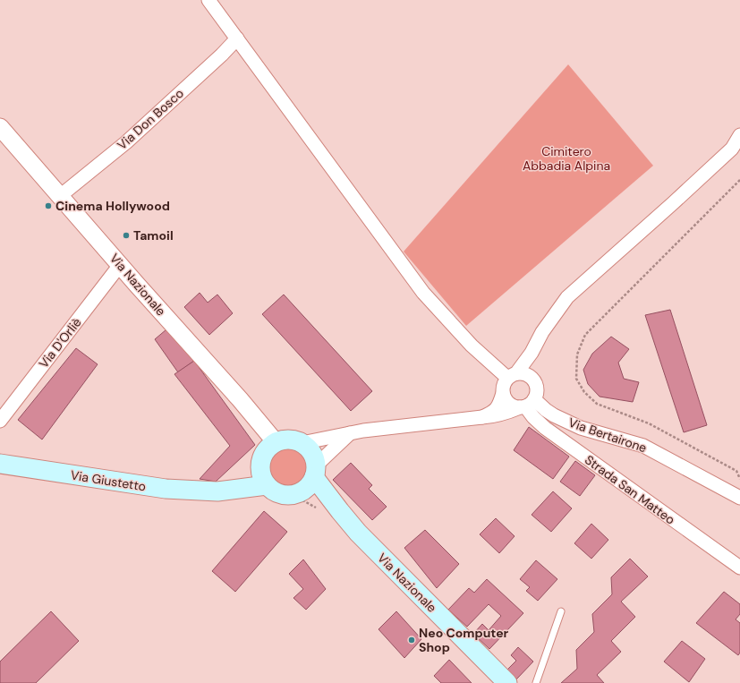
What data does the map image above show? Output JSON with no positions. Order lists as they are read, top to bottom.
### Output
{
  "streets": {
    "main road": ["Via Nazionale", "Via Giustetto"],
    "street": [
      "Via Don Bosco",
      "Via D'Orliè",
      "Via Bertairone",
      "Strada San Matteo"
    ]
  },
  "crossings": [
    ["Via Don Bosco", "Via Nazionale"],
    ["Via Nazionale", "Via D'Orliè"],
    ["Via Nazionale", "Via Giustetto"],
    ["Via Bertairone", "Strada San Matteo"]
  ],
  "parks": ["Cimitero Abbadia Alpina"],
  "places": ["Cinema Hollywood", "Tamoil", "Neo Computer Shop"]
}
